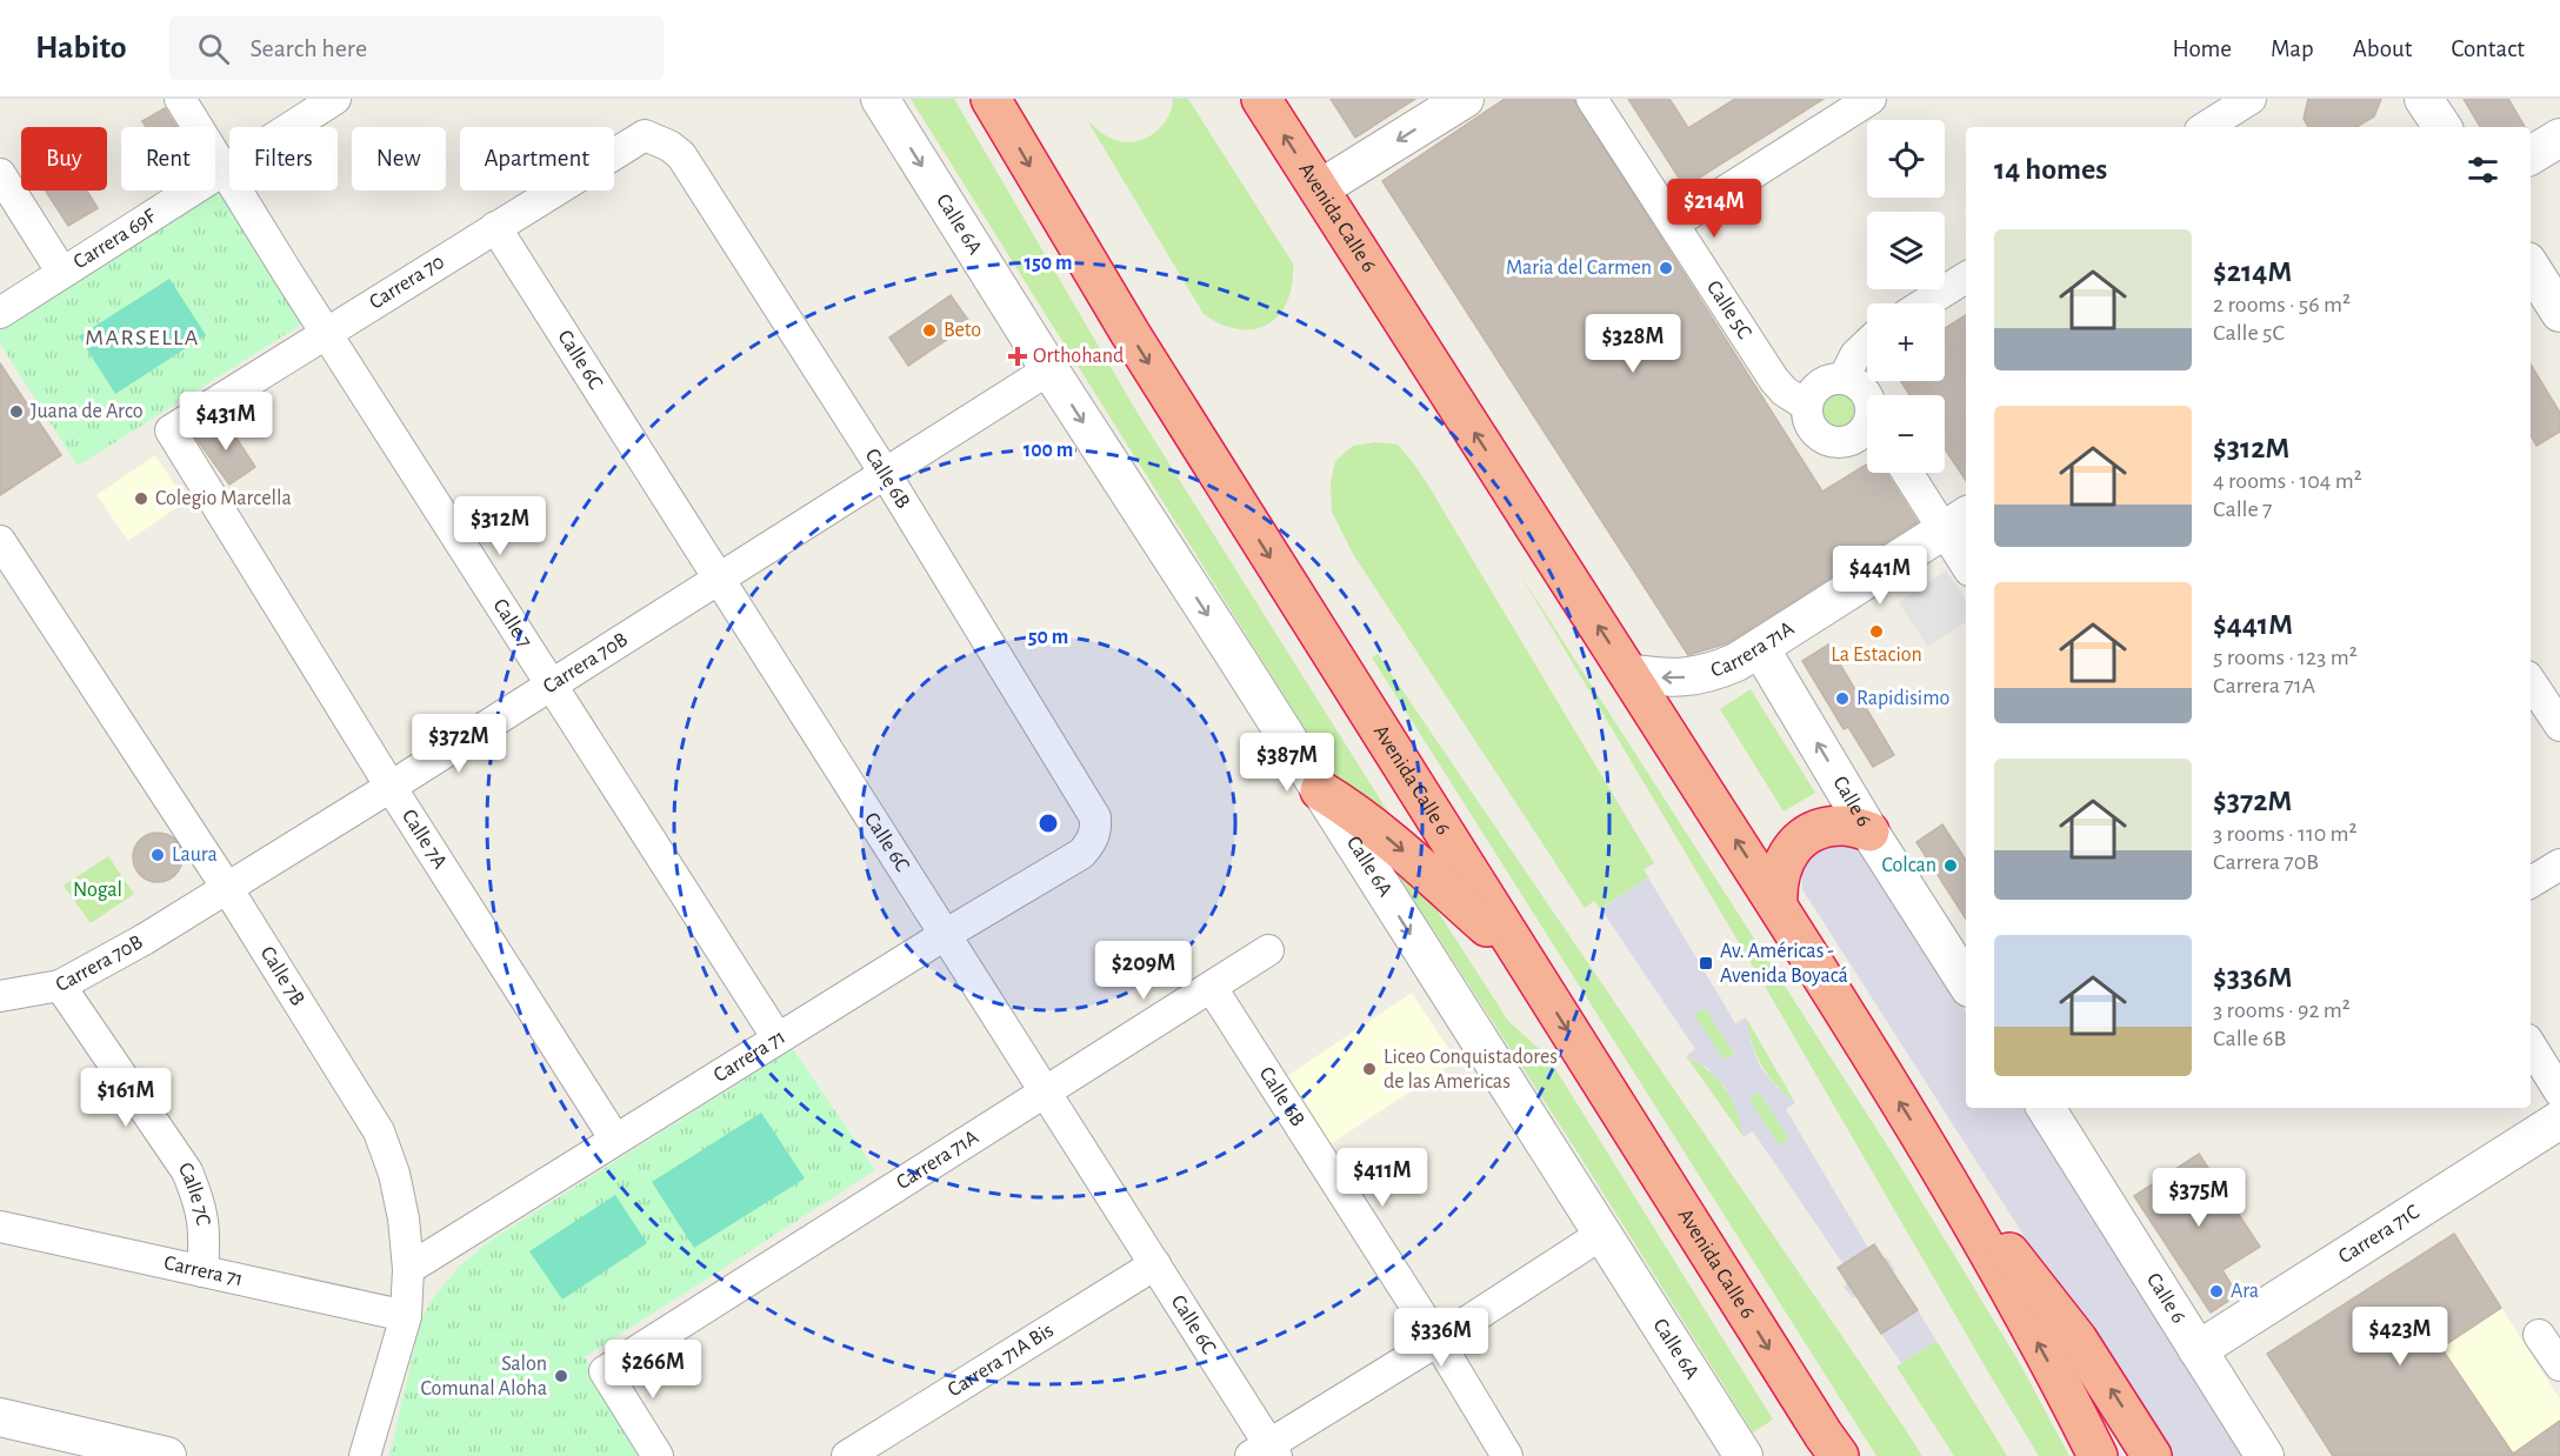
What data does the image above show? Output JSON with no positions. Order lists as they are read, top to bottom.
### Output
{
  "streets": {
    "highway": ["Avenida Calle 6"],
    "street": [
      "Calle 6A",
      "Carrera 69F",
      "Carrera 70",
      "Calle 5C",
      "Calle 6C",
      "Calle 6B",
      "Calle 7",
      "Carrera 71A",
      "Carrera 70B",
      "Calle 6",
      "Calle 7A",
      "Calle 7B",
      "Carrera 71",
      "Calle 7C",
      "Carrera 71C",
      "Carrera 71A Bis"
    ]
  },
  "crossings": [
    ["Avenida Calle 6", "Carrera 71A"],
    ["Calle 6A", "Carrera 70B"],
    ["Carrera 69F", "Calle 7"],
    ["Carrera 70", "Calle 6C"],
    ["Carrera 70", "Calle 6B"],
    ["Carrera 70", "Calle 7"],
    ["Carrera 70", "Calle 7A"],
    ["Calle 6C", "Carrera 71A"],
    ["Calle 6C", "Carrera 70B"],
    ["Calle 6C", "Carrera 71"],
    ["Calle 6C", "Carrera 71A Bis"],
    ["Calle 6B", "Carrera 71A"],
    ["Calle 6B", "Carrera 70B"],
    ["Calle 6B", "Carrera 71"],
    ["Calle 7", "Carrera 70B"],
    ["Calle 7", "Carrera 71"],
    ["Carrera 71A", "Calle 6"],
    ["Carrera 70B", "Calle 7A"],
    ["Carrera 70B", "Calle 7B"],
    ["Carrera 70B", "Calle 7C"],
    ["Calle 6", "Carrera 71C"],
    ["Calle 7A", "Carrera 71"],
    ["Calle 7B", "Carrera 71"],
    ["Carrera 71", "Calle 7C"]
  ],
  "one_way": ["Calle 6A"],
  "districts": ["MARSELLA"],
  "parks": ["Nogal"],
  "places": {
    "other": [
      "Maria del Carmen",
      "Beto",
      "Juana de Arco",
      "Colegio Marcella",
      "La Estacion",
      "Rapidisimo",
      "Laura",
      "Colcan",
      "Liceo Conquistadores de las Americas",
      "Ara",
      "Salon Comunal Aloha"
    ],
    "health": ["Orthohand"],
    "transit": ["Av. Américas - Avenida Boyacá"]
  },
  "page": {
    "header": "Habito",
    "search": "Search here",
    "nav": [
      "Home",
      "Map",
      "About",
      "Contact"
    ],
    "map_buttons": ["+", "−"],
    "chip": [
      "Buy",
      "Rent",
      "Filters",
      "New",
      "Apartment"
    ],
    "heading": "14 homes",
    "price": [
      "$214M",
      "$328M",
      "$431M",
      "$312M",
      "$441M",
      "$372M",
      "$387M",
      "$209M",
      "$161M",
      "$411M",
      "$375M",
      "$423M",
      "$336M",
      "$266M"
    ],
    "list": [
      {
        "name": "$214M",
        "note": "2 rooms · 56 m² · Calle 5C"
      },
      {
        "name": "$312M",
        "note": "4 rooms · 104 m² · Calle 7"
      },
      {
        "name": "$441M",
        "note": "5 rooms · 123 m² · Carrera 71A"
      },
      {
        "name": "$372M",
        "note": "3 rooms · 110 m² · Carrera 70B"
      },
      {
        "name": "$336M",
        "note": "3 rooms · 92 m² · Calle 6B"
      }
    ]
  },
  "rings": ["150 m", "100 m", "50 m"]
}
